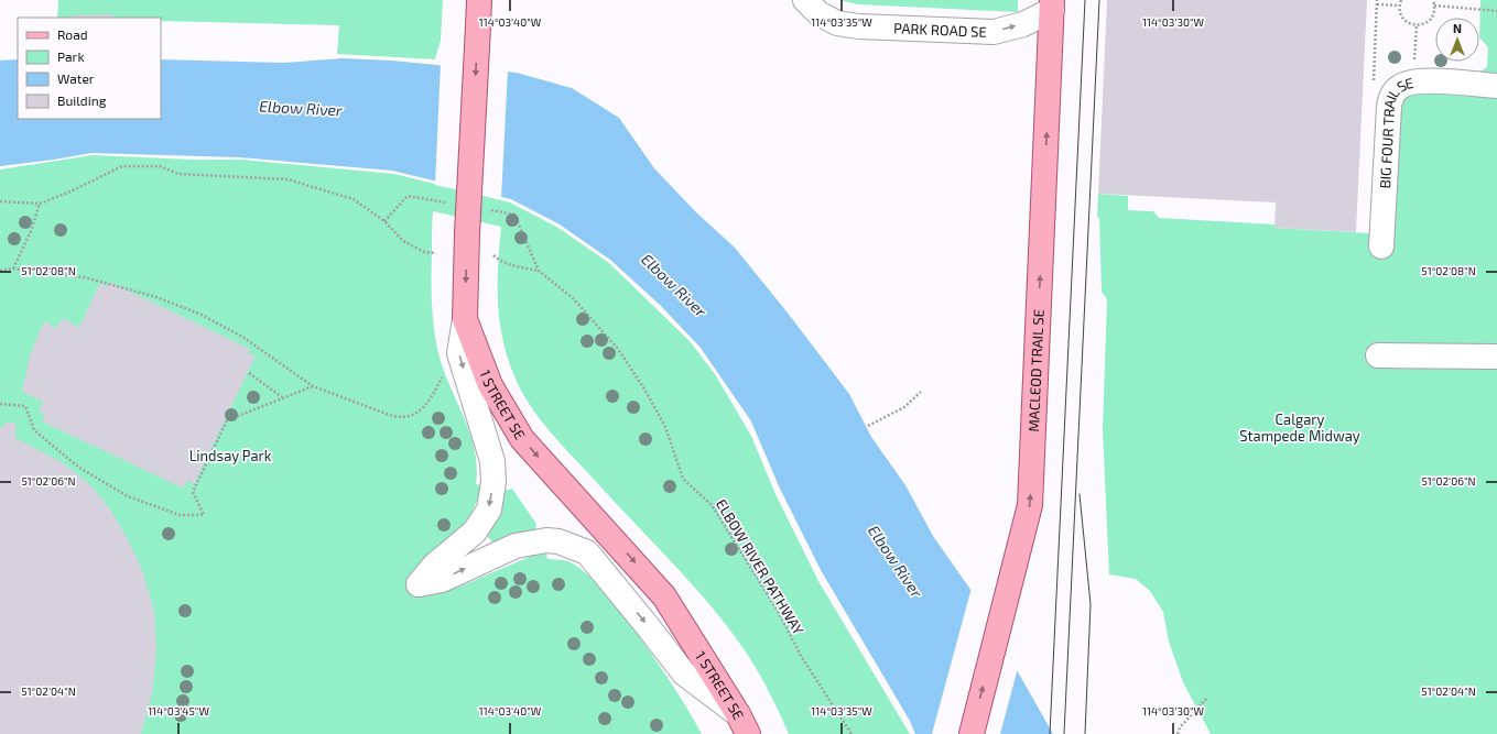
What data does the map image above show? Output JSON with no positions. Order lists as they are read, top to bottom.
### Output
{
  "streets": {
    "main road": ["MACLEOD TRAIL SE", "1 STREET SE"],
    "street": ["PARK ROAD SE", "BIG FOUR TRAIL SE"],
    "path": ["ELBOW RIVER PATHWAY"]
  },
  "crossings": [
    ["PARK ROAD SE", "MACLEOD TRAIL SE"]
  ],
  "one_way": ["PARK ROAD SE", "MACLEOD TRAIL SE", "1 STREET SE"],
  "water": ["Elbow River"],
  "parks": ["Calgary Stampede Midway", "Lindsay Park"],
  "legend": [
    "Road",
    "Park",
    "Water",
    "Building"
  ],
  "north": "top",
  "coordinates": [
    "114°03'40\"W",
    "114°03'35\"W",
    "114°03'30\"W",
    "51°02'08\"N",
    "51°02'06\"N",
    "51°02'04\"N",
    "114°03'45\"W"
  ]
}
